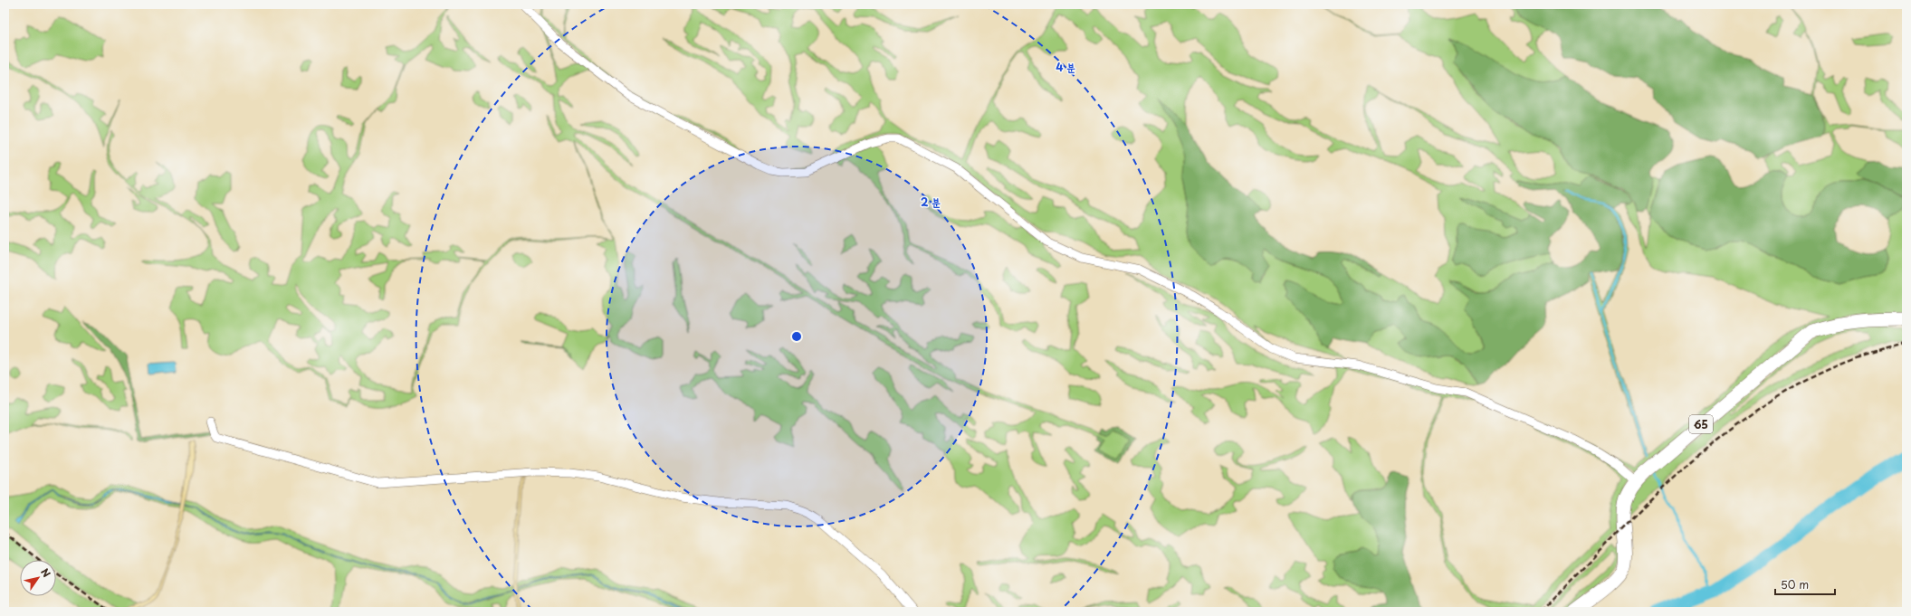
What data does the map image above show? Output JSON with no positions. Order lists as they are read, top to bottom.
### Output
{
  "streets": {
    "main road": ["65"]
  },
  "scale_bar": "50 m",
  "north": "top right",
  "rings": ["4 분", "2 분"]
}
